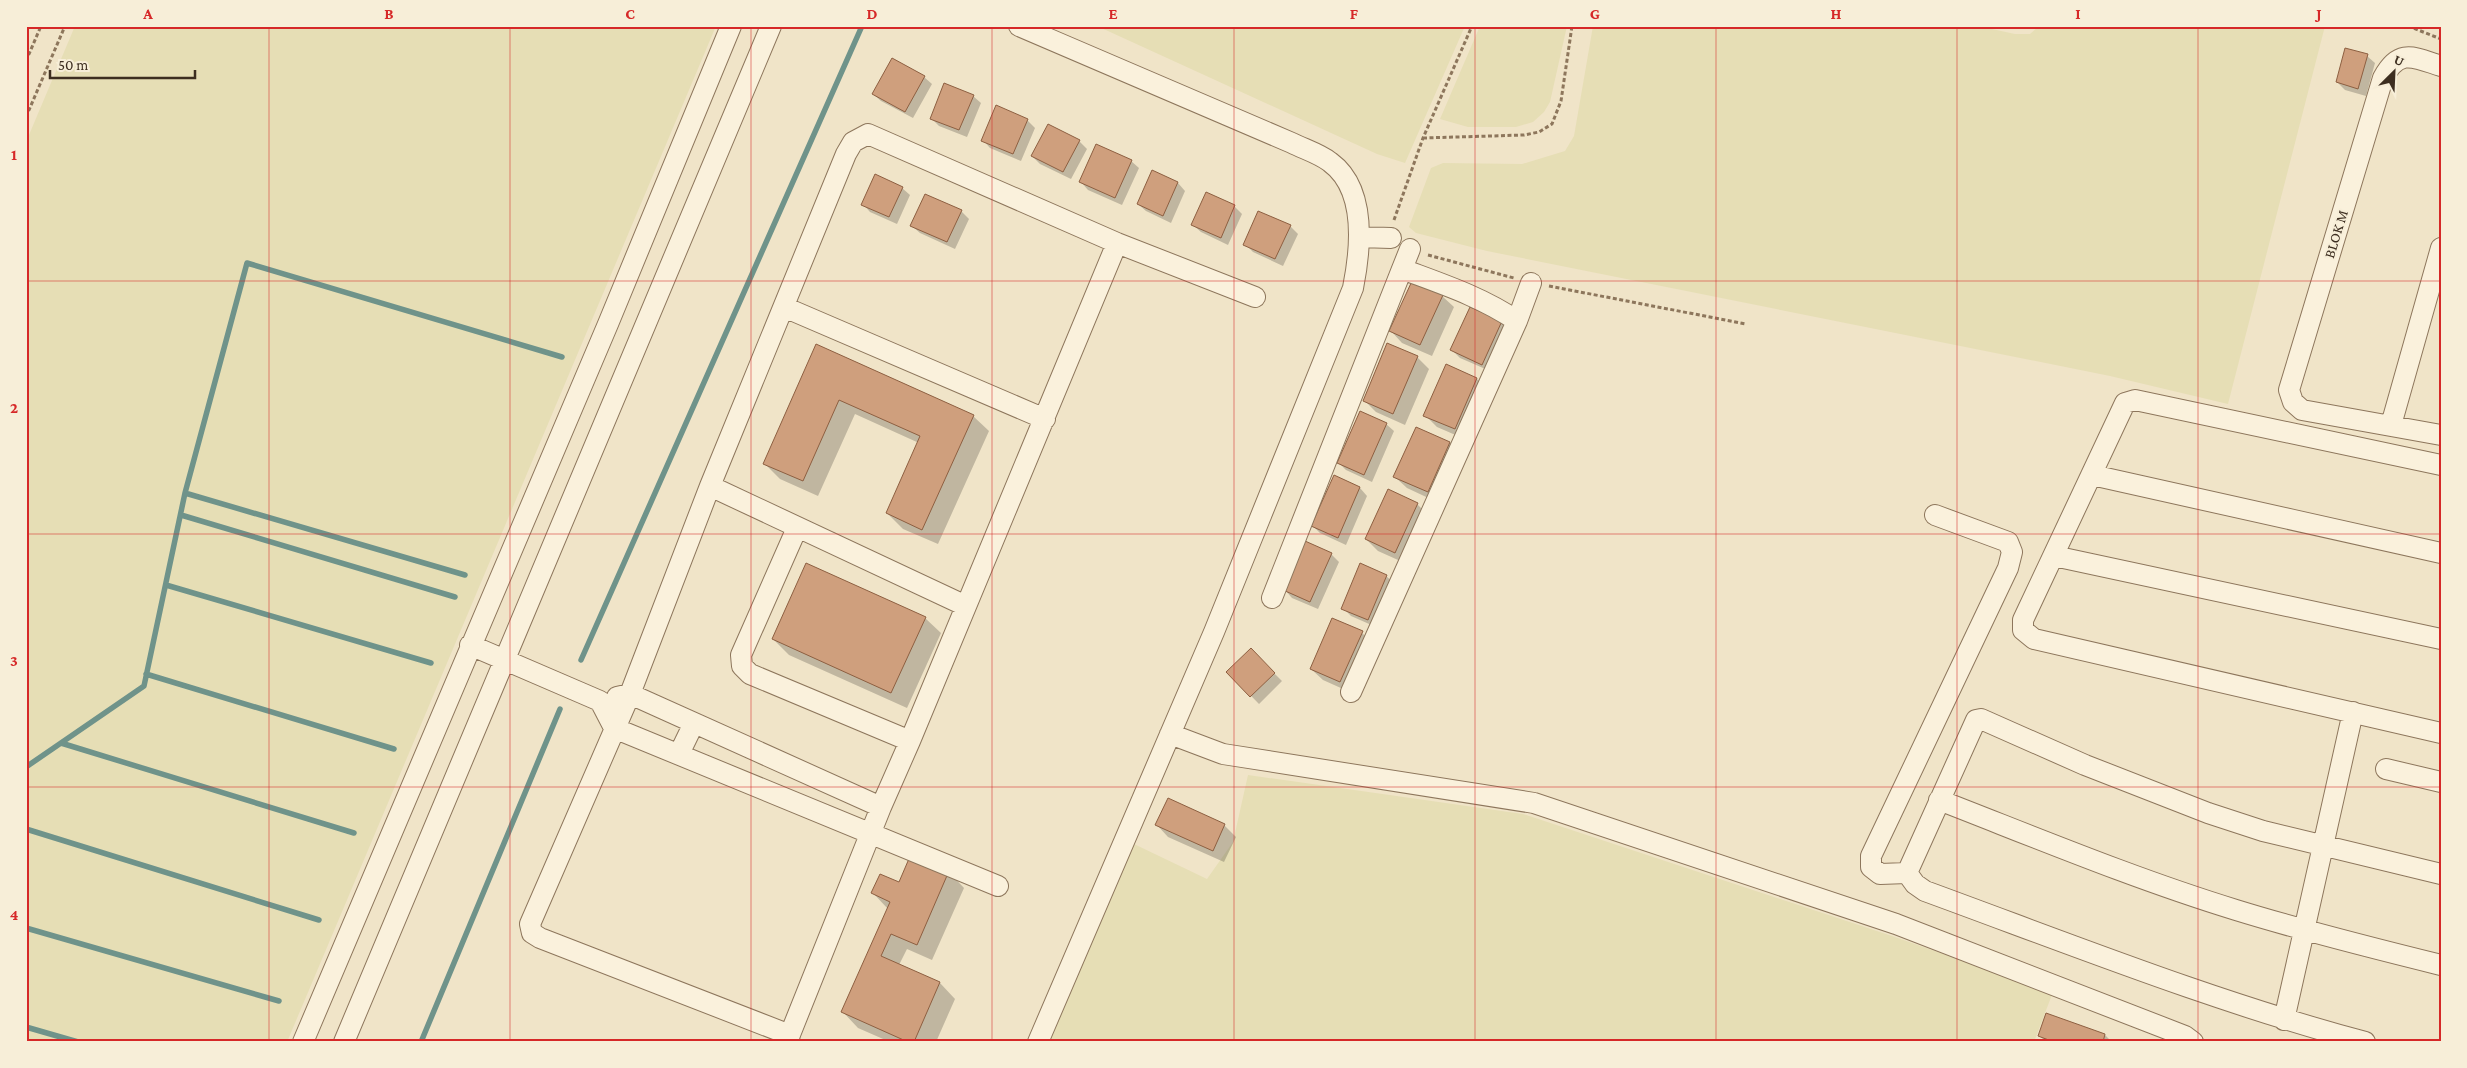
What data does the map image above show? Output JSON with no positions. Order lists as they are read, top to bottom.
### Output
{
  "streets": {
    "street": ["BLOK M"]
  },
  "scale_bar": "50 m",
  "north": "top right",
  "grid": {
    "columns": [
      "A",
      "B",
      "C",
      "D",
      "E",
      "F",
      "G",
      "H",
      "I",
      "J"
    ],
    "rows": [
      "1",
      "2",
      "3",
      "4"
    ]
  }
}
